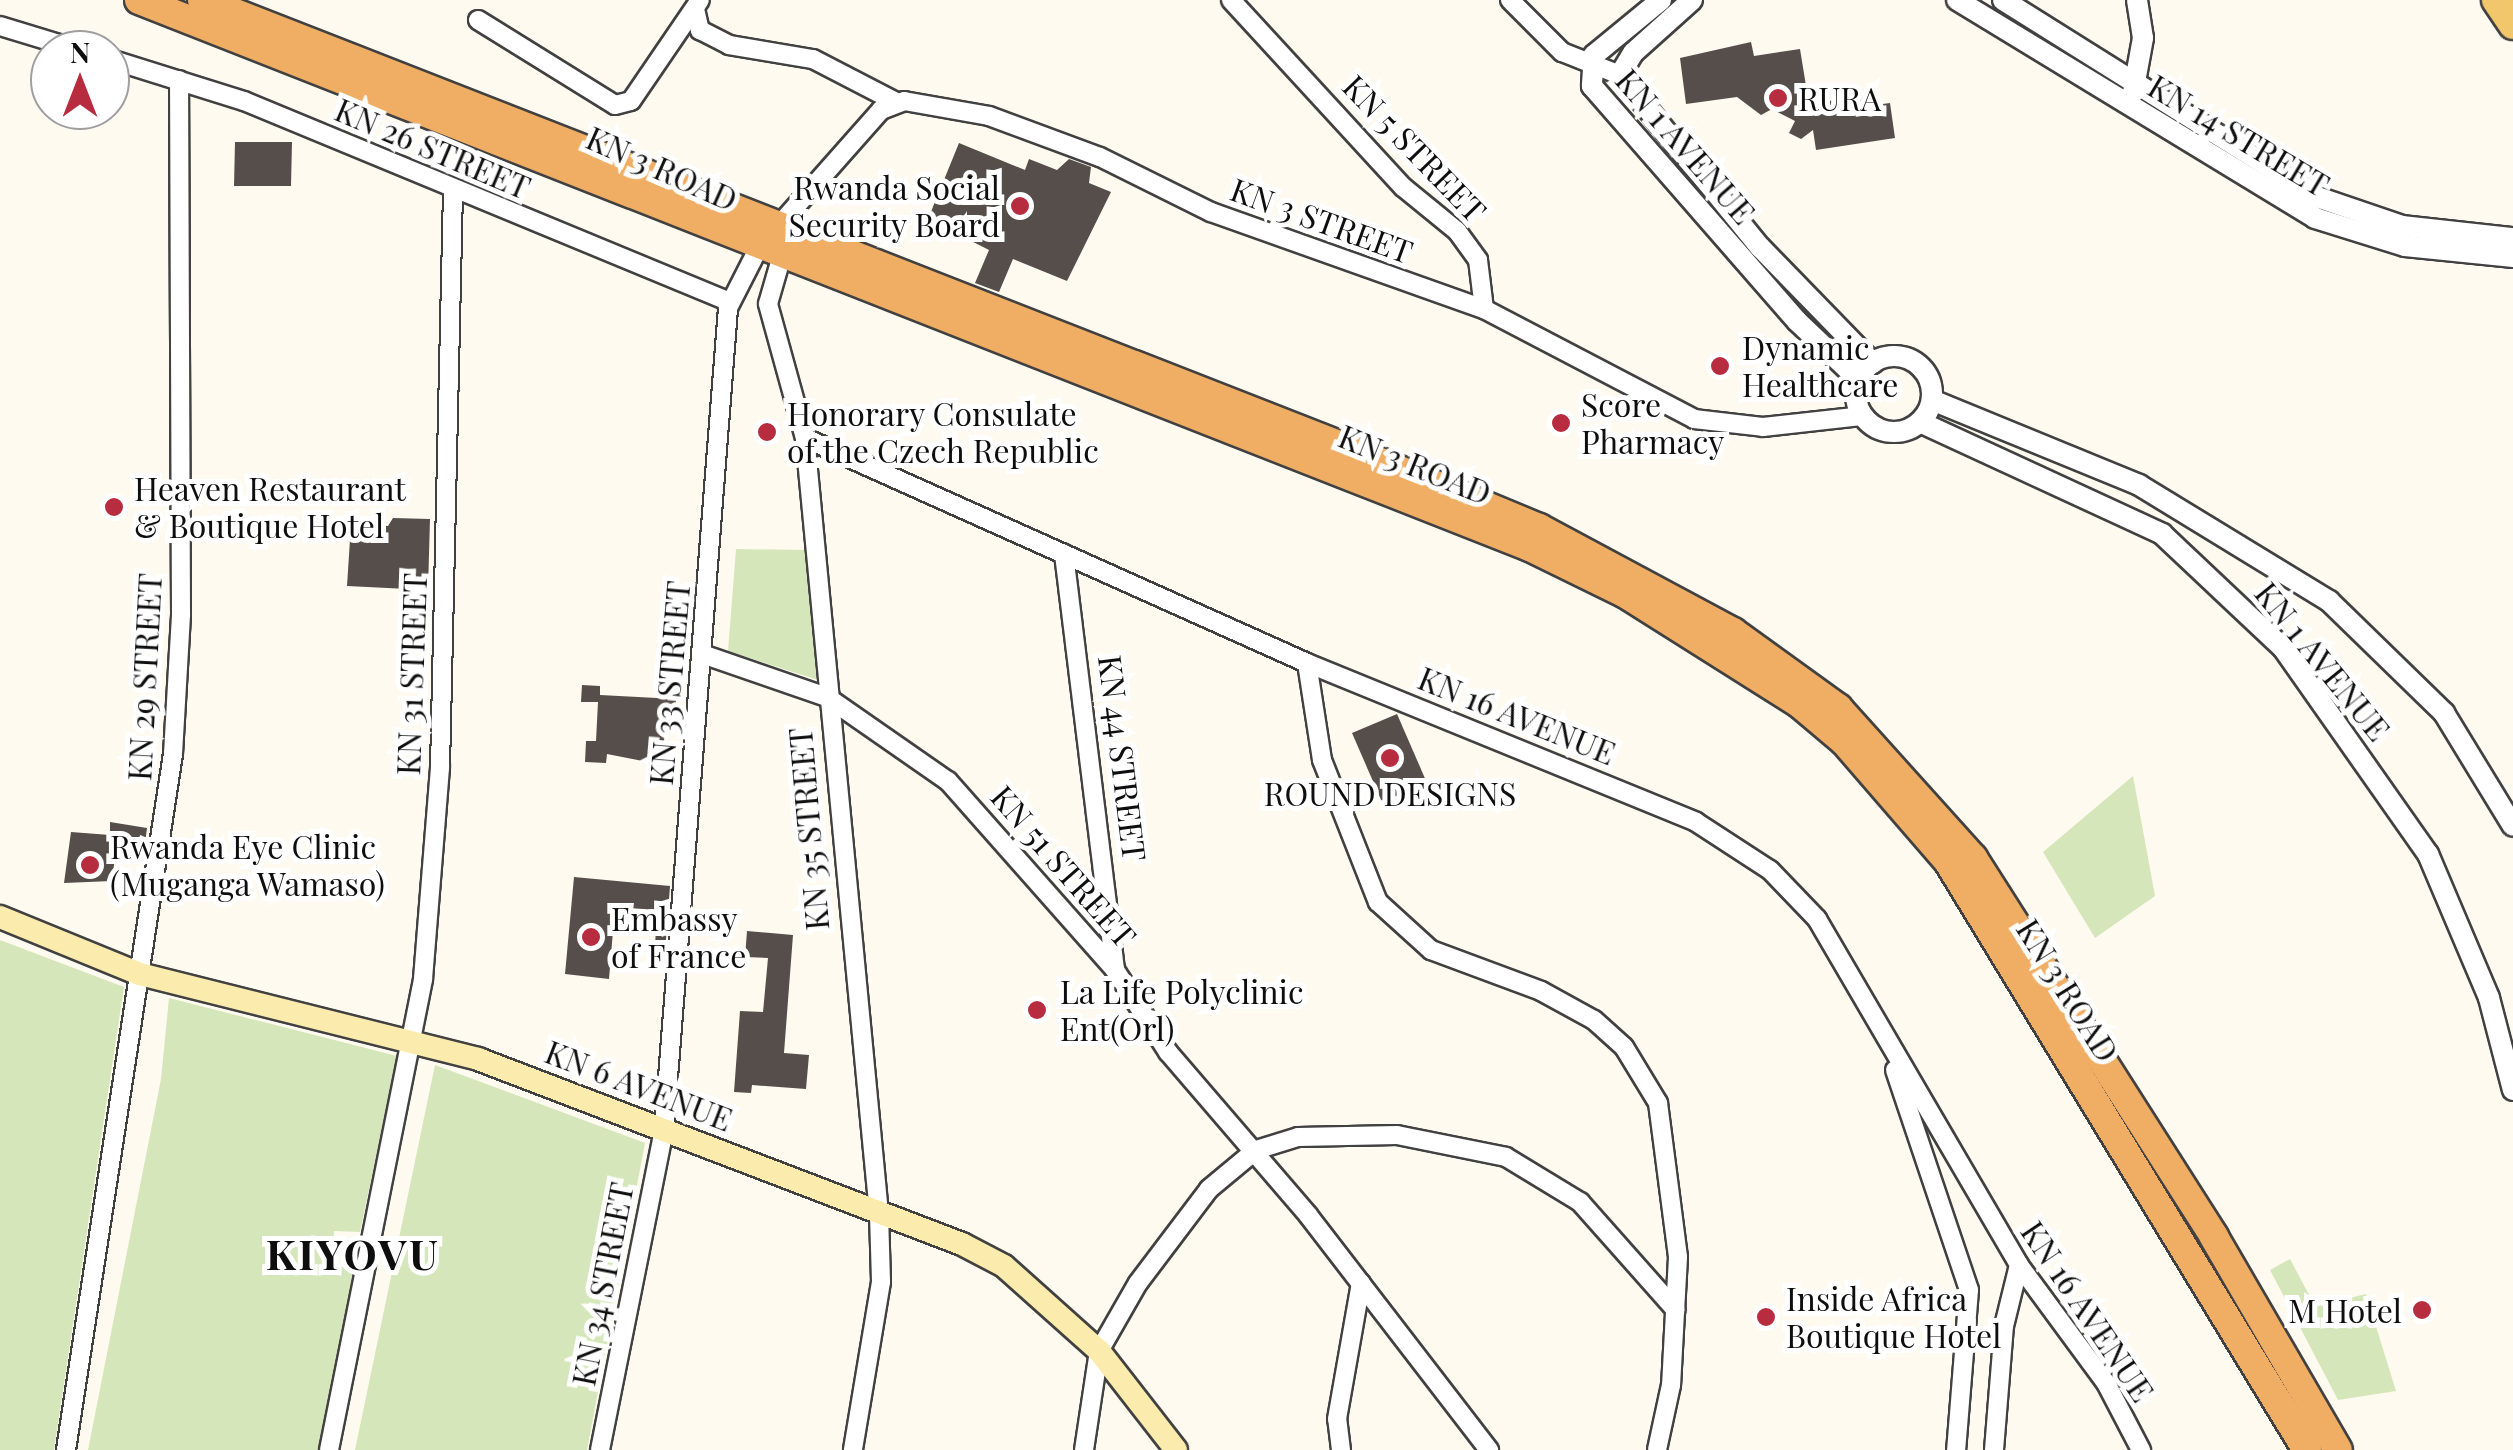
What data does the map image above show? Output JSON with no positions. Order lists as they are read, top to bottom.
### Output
{
  "streets": {
    "highway": ["KN 3 ROAD"],
    "main road": ["KN 6 AVENUE"],
    "street": [
      "KN 14 STREET",
      "KN 1 AVENUE",
      "KN 26 STREET",
      "KN 5 STREET",
      "KN 3 STREET",
      "KN 31 STREET",
      "KN 29 STREET",
      "KN 33 STREET",
      "KN 16 AVENUE",
      "KN 44 STREET",
      "KN 35 STREET",
      "KN 51 STREET",
      "KN 34 STREET"
    ]
  },
  "crossings": [
    ["KN 1 AVENUE", "KN 3 STREET"],
    ["KN 26 STREET", "KN 31 STREET"],
    ["KN 26 STREET", "KN 29 STREET"],
    ["KN 26 STREET", "KN 33 STREET"],
    ["KN 5 STREET", "KN 3 STREET"],
    ["KN 3 ROAD", "KN 33 STREET"],
    ["KN 31 STREET", "KN 6 AVENUE"],
    ["KN 29 STREET", "KN 6 AVENUE"],
    ["KN 33 STREET", "KN 51 STREET"],
    ["KN 33 STREET", "KN 6 AVENUE"],
    ["KN 33 STREET", "KN 34 STREET"],
    ["KN 16 AVENUE", "KN 44 STREET"],
    ["KN 16 AVENUE", "KN 35 STREET"],
    ["KN 44 STREET", "KN 51 STREET"],
    ["KN 35 STREET", "KN 51 STREET"],
    ["KN 35 STREET", "KN 6 AVENUE"],
    ["KN 6 AVENUE", "KN 34 STREET"]
  ],
  "districts": ["KIYOVU"],
  "places": [
    "RURA",
    "Rwanda Social Security Board",
    "Dynamic Healthcare",
    "Score Pharmacy",
    "Honorary Consulate of the Czech Republic",
    "Heaven Restaurant & Boutique Hotel",
    "ROUND DESIGNS",
    "Rwanda Eye Clinic (Muganga Wamaso)",
    "Embassy of France",
    "La Life Polyclinic Ent(Orl)",
    "M Hotel",
    "Inside Africa Boutique Hotel"
  ],
  "north": "top"
}
